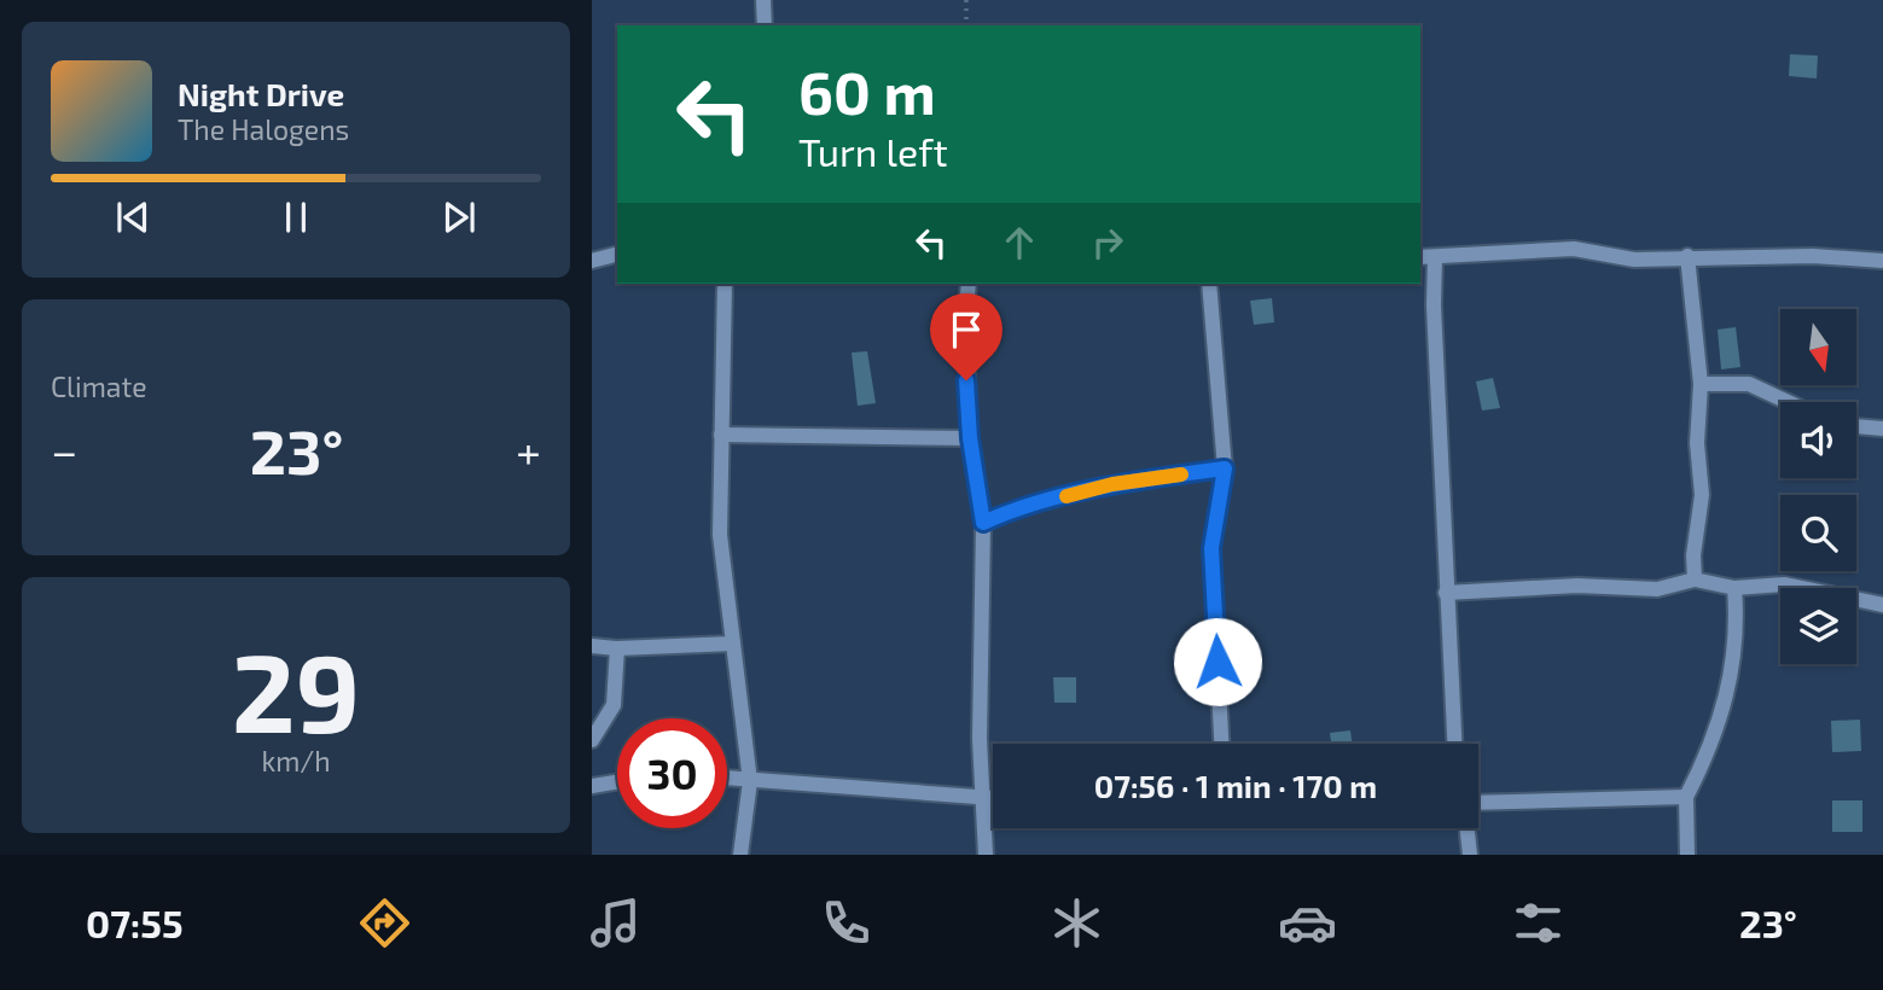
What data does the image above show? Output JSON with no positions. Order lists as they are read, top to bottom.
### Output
{
  "north": "bottom",
  "page": {
    "turn": ["60 m", "Turn left"],
    "song": ["Night Drive", "The Halogens"],
    "tile": [
      "Climate",
      ["29", "km/h"]
    ],
    "heat": ["−", "23°", "+"],
    "limit": "30",
    "trip": "07:56 · 1 min · 170 m",
    "tabs": ["07:55", "23°"]
  }
}
